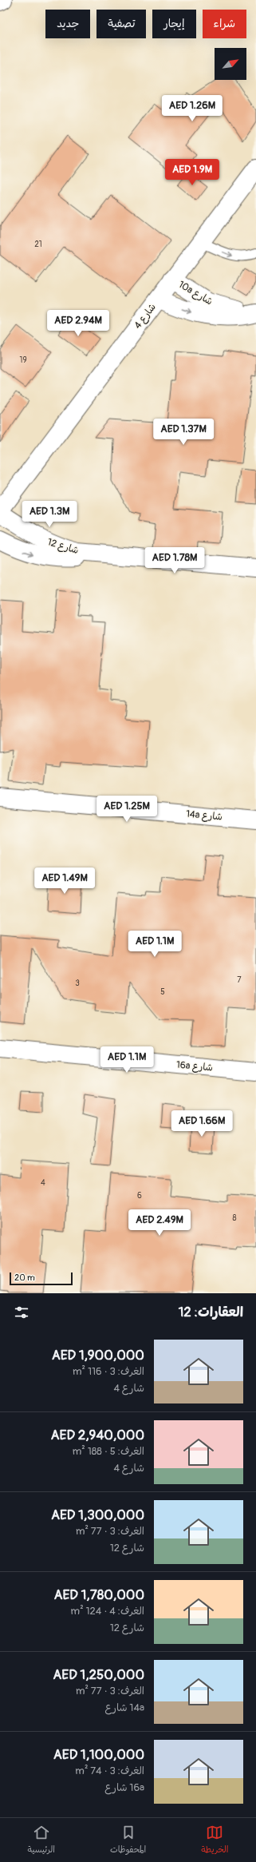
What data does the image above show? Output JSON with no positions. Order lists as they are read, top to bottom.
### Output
{
  "streets": {
    "street": [
      "10a شارع",
      "شارع 4",
      "شارع 12",
      "14a شارع",
      "16a شارع"
    ]
  },
  "crossings": [
    ["10a شارع", "شارع 4"]
  ],
  "house_numbers": [
    "21",
    "19",
    "7",
    "3",
    "5",
    "4",
    "6",
    "8"
  ],
  "scale_bar": "20 m",
  "north": "top right",
  "page": {
    "chip": [
      "شراء",
      "إيجار",
      "تصفية",
      "جديد"
    ],
    "price": [
      "AED 1.26M",
      "AED 1.9M",
      "AED 2.94M",
      "AED 1.37M",
      "AED 1.3M",
      "AED 1.78M",
      "AED 1.25M",
      "AED 1.49M",
      "AED 1.1M",
      "AED 1.1M",
      "AED 1.66M",
      "AED 2.49M"
    ],
    "scale": "20 m",
    "heading": "العقارات: 12",
    "list": [
      {
        "name": "AED 1,900,000",
        "note": "الغرف: 3 · 116 m² · شارع 4"
      },
      {
        "name": "AED 2,940,000",
        "note": "الغرف: 5 · 188 m² · شارع 4"
      },
      {
        "name": "AED 1,300,000",
        "note": "الغرف: 3 · 77 m² · شارع 12"
      },
      {
        "name": "AED 1,780,000",
        "note": "الغرف: 4 · 124 m² · شارع 12"
      },
      {
        "name": "AED 1,250,000",
        "note": "الغرف: 3 · 77 m² · 14a شارع"
      },
      {
        "name": "AED 1,100,000",
        "note": "الغرف: 3 · 74 m² · 16a شارع"
      }
    ],
    "tabs": ["الخريطة", "المحفوظات", "الرئيسية"]
  }
}
